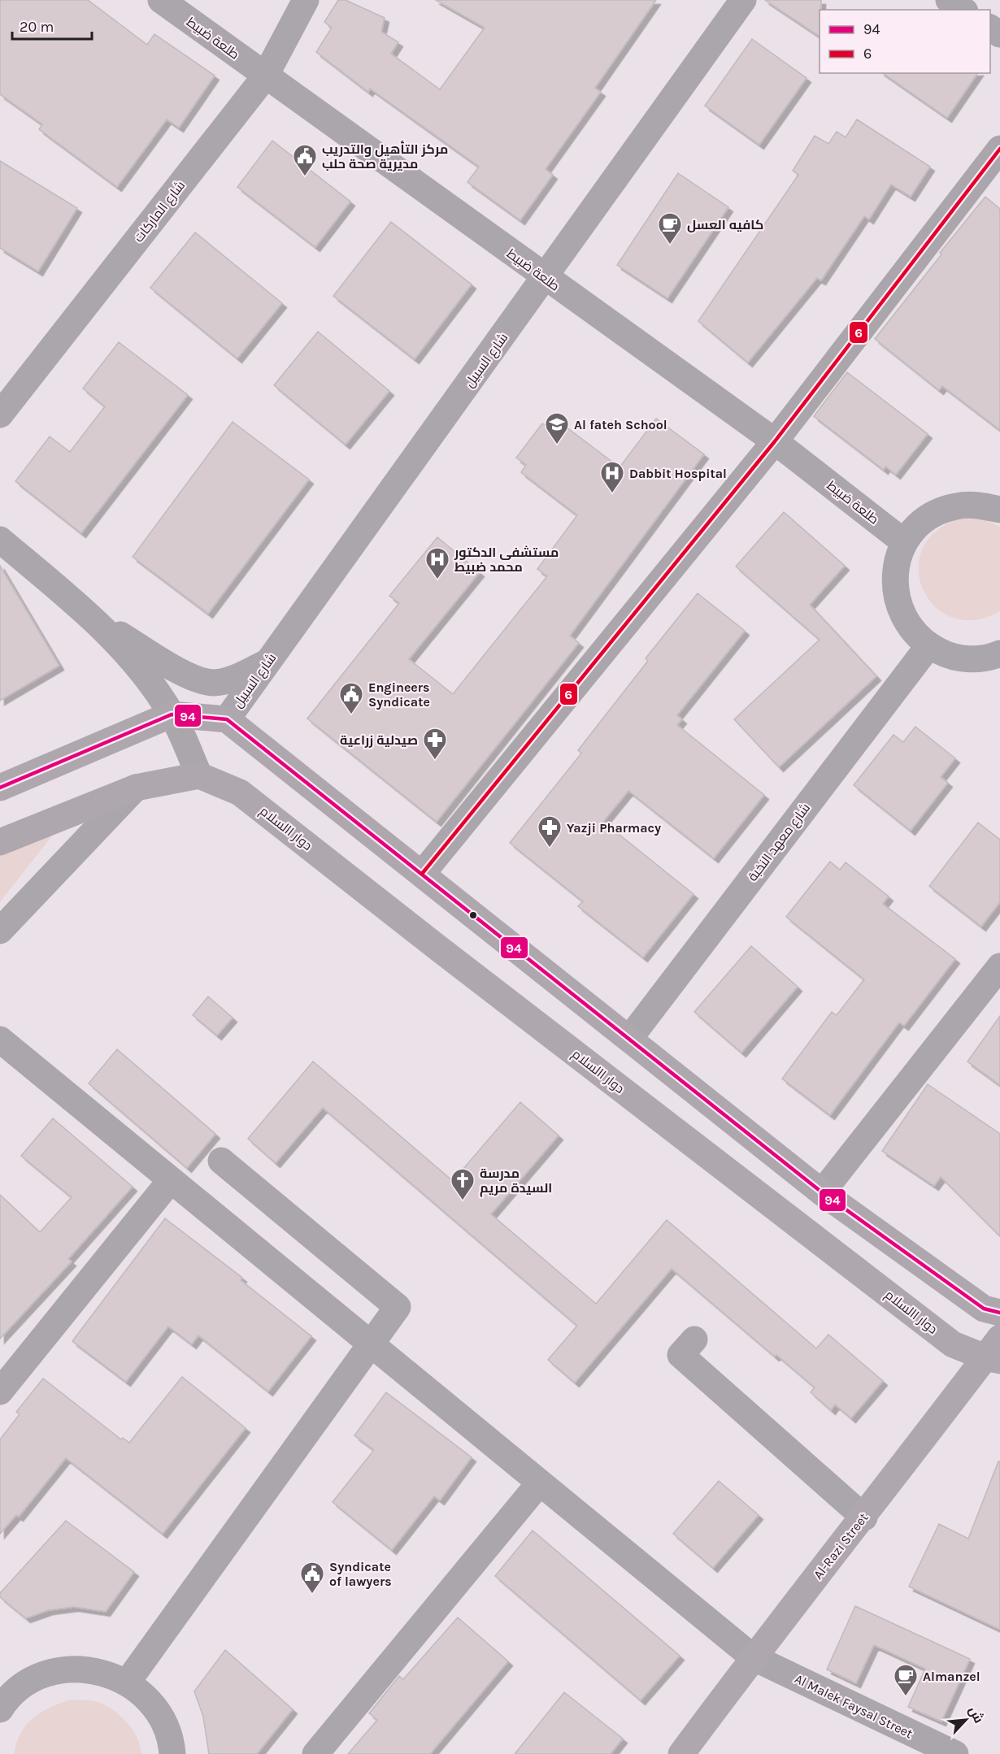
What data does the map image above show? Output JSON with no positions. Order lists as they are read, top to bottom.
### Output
{
  "streets": {
    "main road": ["دوار االسلام", "Al-Razi Street"],
    "street": [
      "طلعة ضبيط",
      "شارع الماركات",
      "شارع السبيل",
      "شارع معهد النخبة",
      "Al Malek Faysal Street"
    ]
  },
  "crossings": [
    ["طلعة ضبيط", "شارع الماركات"],
    ["طلعة ضبيط", "شارع السبيل"],
    ["دوار االسلام", "Al-Razi Street"],
    ["Al-Razi Street", "Al Malek Faysal Street"]
  ],
  "places": {
    "public building": ["مركز التأهيل والتدريب مديرية صحة حلب", "Engineers Syndicate", "Syndicate of lawyers"],
    "cafe": ["كافيه العسل", "Almanzel"],
    "school or university": ["Al fateh School"],
    "hospital": ["Dabbit Hospital", "مستشفى الدكتور محمد ضبيط"],
    "pharmacy": ["صيدلية زراعية", "Yazji Pharmacy"],
    "church": ["مدرسة السيدة مريم"]
  },
  "lines": ["transit line 6", "transit line 94"],
  "legend": ["94", "6"],
  "scale_bar": "20 m",
  "north": "top right"
}
